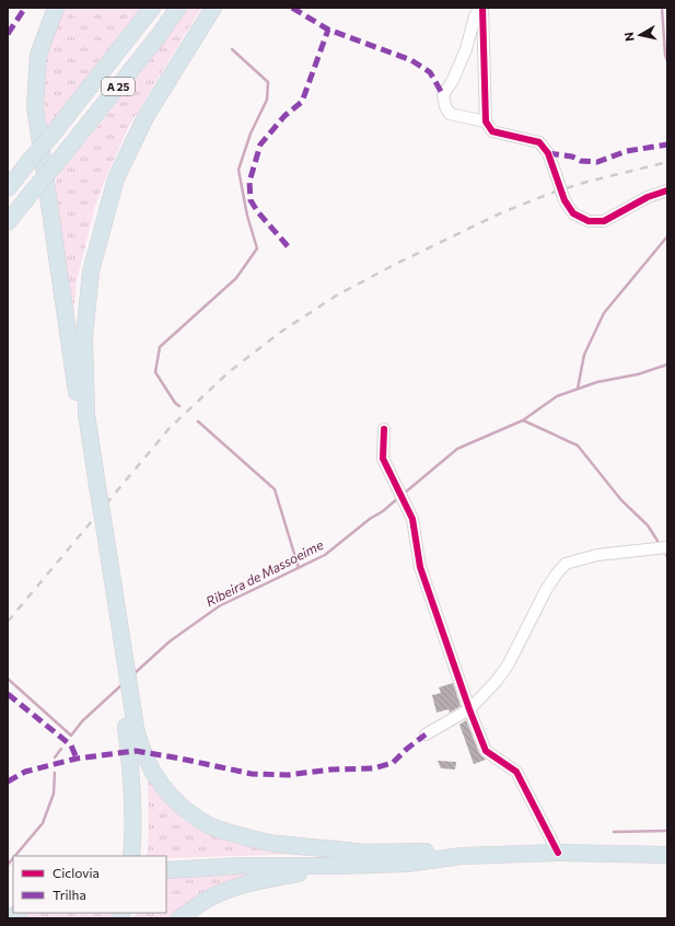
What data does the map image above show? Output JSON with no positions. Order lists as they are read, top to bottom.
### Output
{
  "streets": {
    "highway": ["A 25"]
  },
  "water": ["Ribeira de Massoeime"],
  "legend": ["Ciclovia", "Trilha"],
  "north": "left"
}
